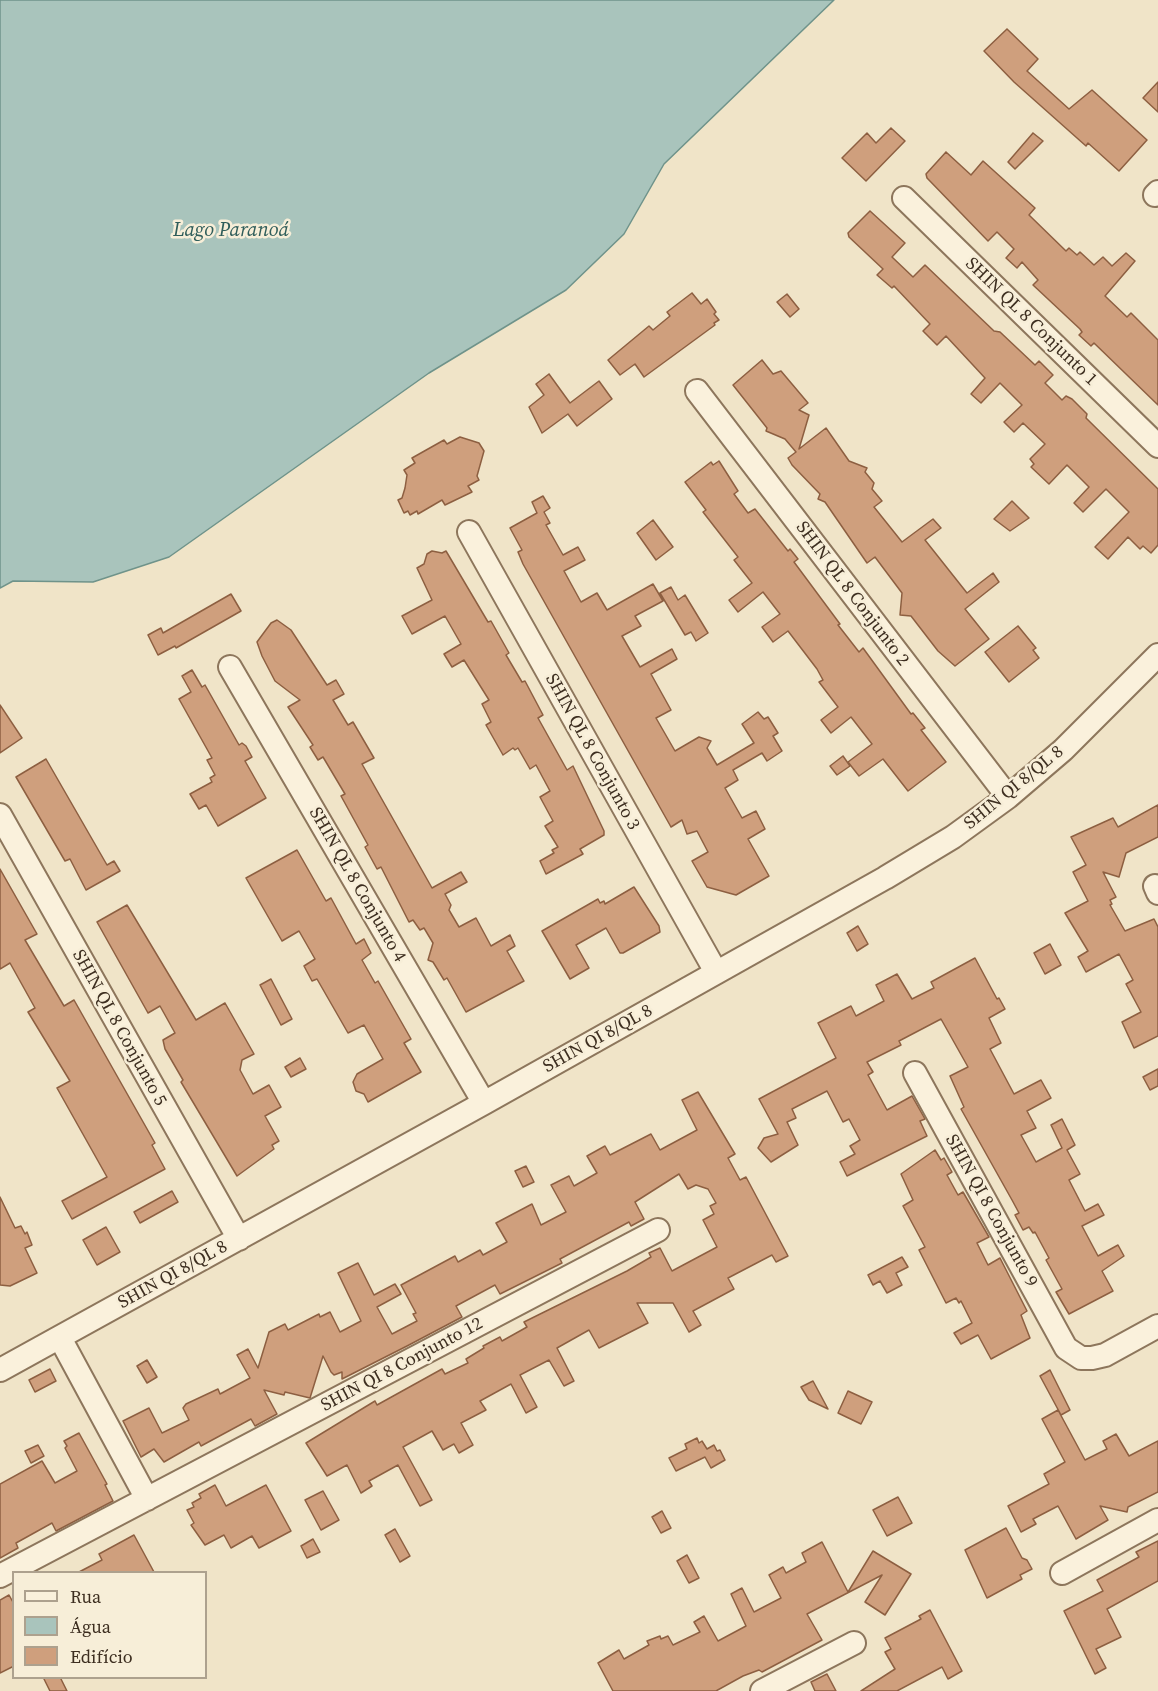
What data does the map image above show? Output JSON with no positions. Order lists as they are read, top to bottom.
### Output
{
  "streets": {
    "street": [
      "SHIN QL 8 Conjunto 1",
      "SHIN QL 8 Conjunto 2",
      "SHIN QL 8 Conjunto 3",
      "SHIN QI 8/QL 8",
      "SHIN QL 8 Conjunto 4",
      "SHIN QL 8 Conjunto 5",
      "SHIN QI 8 Conjunto 9",
      "SHIN QI 8 Conjunto 12"
    ]
  },
  "crossings": [
    ["SHIN QL 8 Conjunto 2", "SHIN QI 8/QL 8"],
    ["SHIN QL 8 Conjunto 3", "SHIN QI 8/QL 8"],
    ["SHIN QI 8/QL 8", "SHIN QL 8 Conjunto 4"],
    ["SHIN QI 8/QL 8", "SHIN QL 8 Conjunto 5"]
  ],
  "water": ["Lago Paranoá"],
  "legend": ["Rua", "Água", "Edifício"]
}
